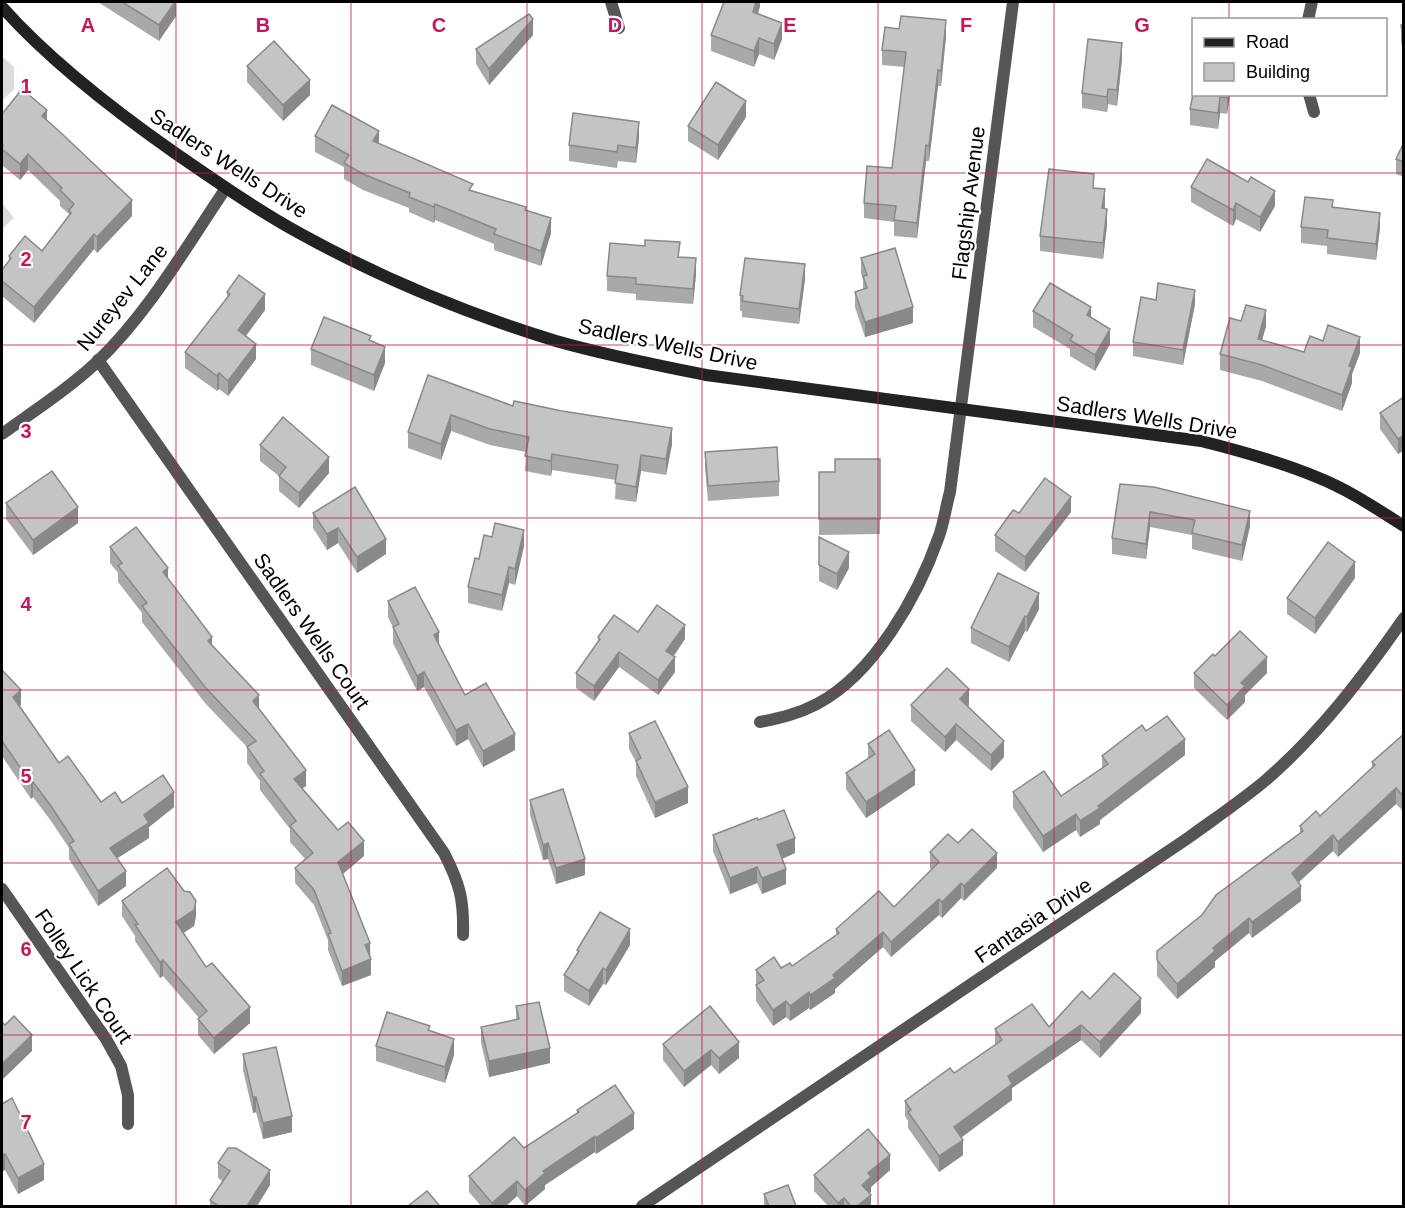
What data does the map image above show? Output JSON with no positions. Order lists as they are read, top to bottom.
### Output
{
  "streets": {
    "street": [
      "Sadlers Wells Drive",
      "Flagship Avenue",
      "Nureyev Lane",
      "Sadlers Wells Court",
      "Fantasia Drive",
      "Folley Lick Court"
    ]
  },
  "crossings": [
    ["Sadlers Wells Drive", "Flagship Avenue"],
    ["Sadlers Wells Drive", "Nureyev Lane"],
    ["Nureyev Lane", "Sadlers Wells Court"]
  ],
  "legend": ["Road", "Building"],
  "grid": {
    "columns": [
      "A",
      "B",
      "C",
      "D",
      "E",
      "F",
      "G"
    ],
    "rows": [
      "1",
      "2",
      "3",
      "4",
      "5",
      "6",
      "7"
    ]
  }
}
